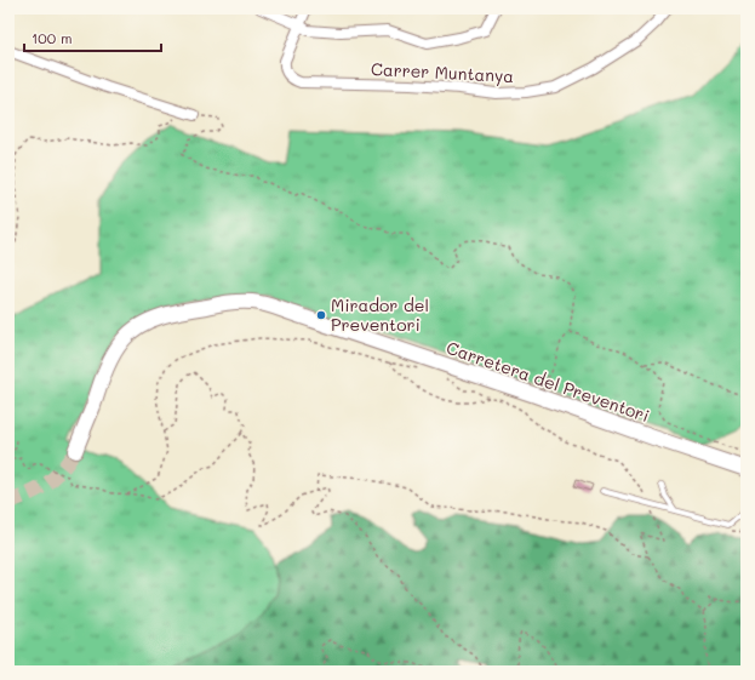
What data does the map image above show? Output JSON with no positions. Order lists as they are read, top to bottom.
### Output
{
  "streets": {
    "street": ["Carrer Muntanya", "Carretera del Preventori"]
  },
  "places": ["Mirador del Preventori"],
  "scale_bar": "100 m"
}
